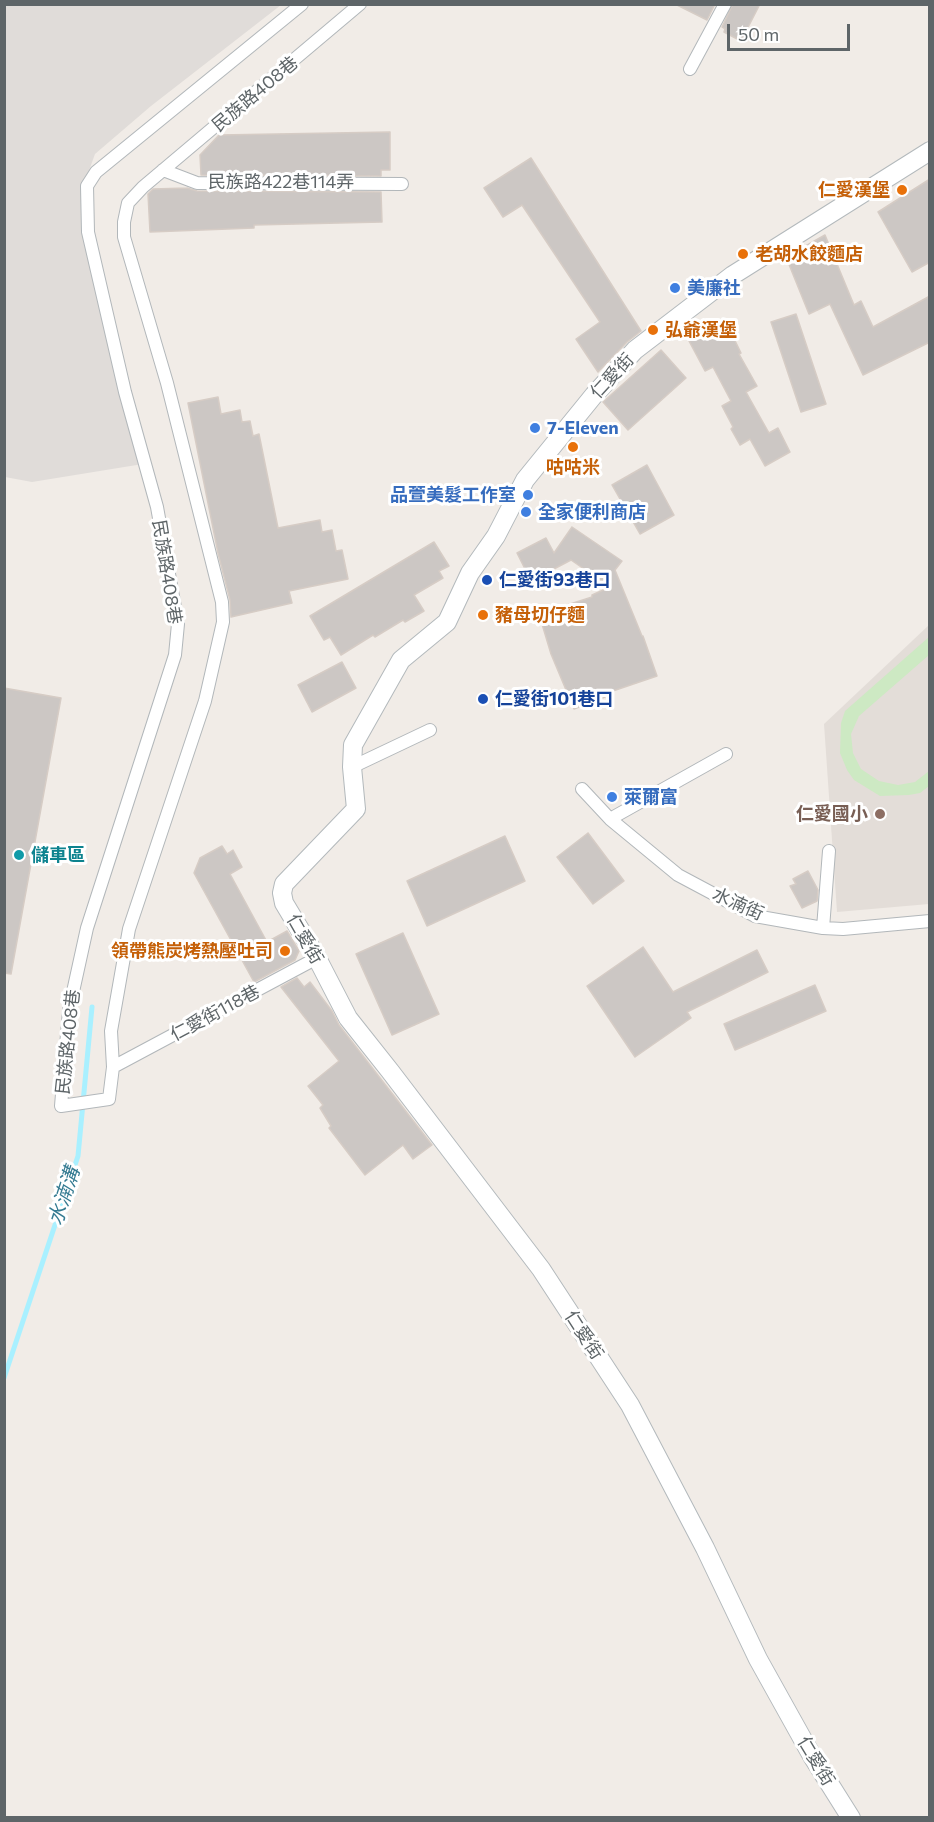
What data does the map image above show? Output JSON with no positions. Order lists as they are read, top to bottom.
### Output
{
  "streets": {
    "street": [
      "民族路408巷",
      "民族路422巷114弄",
      "仁愛街",
      "水湳街",
      "仁愛街118巷"
    ]
  },
  "crossings": [
    ["民族路408巷", "民族路422巷114弄"],
    ["民族路408巷", "仁愛街118巷"],
    ["仁愛街", "仁愛街118巷"]
  ],
  "water": ["水湳溝"],
  "places": [
    "仁愛漢堡",
    "老胡水餃麵店",
    "美廉社",
    "弘爺漢堡",
    "7-Eleven",
    "咕咕米",
    "品萱美髮工作室",
    "全家便利商店",
    "仁愛街93巷口",
    "豬母切仔麵",
    "仁愛街101巷口",
    "萊爾富",
    "仁愛國小",
    "儲車區",
    "領帶熊炭烤熱壓吐司"
  ],
  "scale_bar": "50 m"
}
